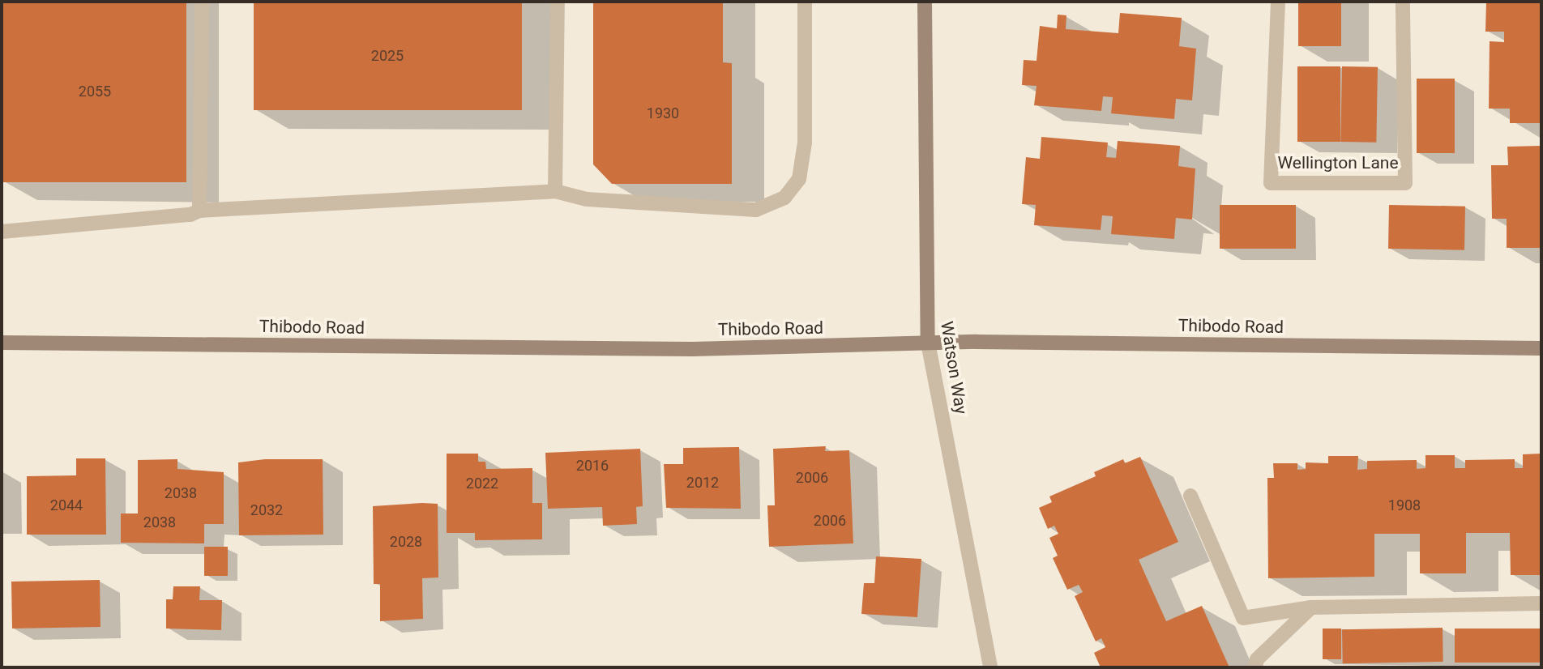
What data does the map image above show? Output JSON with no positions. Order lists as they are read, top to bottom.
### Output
{
  "streets": {
    "street": ["Wellington Lane", "Thibodo Road", "Watson Way"]
  },
  "crossings": [
    ["Thibodo Road", "Watson Way"]
  ],
  "house_numbers": [
    "2025",
    "2055",
    "1930",
    "2016",
    "2006",
    "2012",
    "2022",
    "2038",
    "2044",
    "1908",
    "2032",
    "2006",
    "2038",
    "2028"
  ]
}
